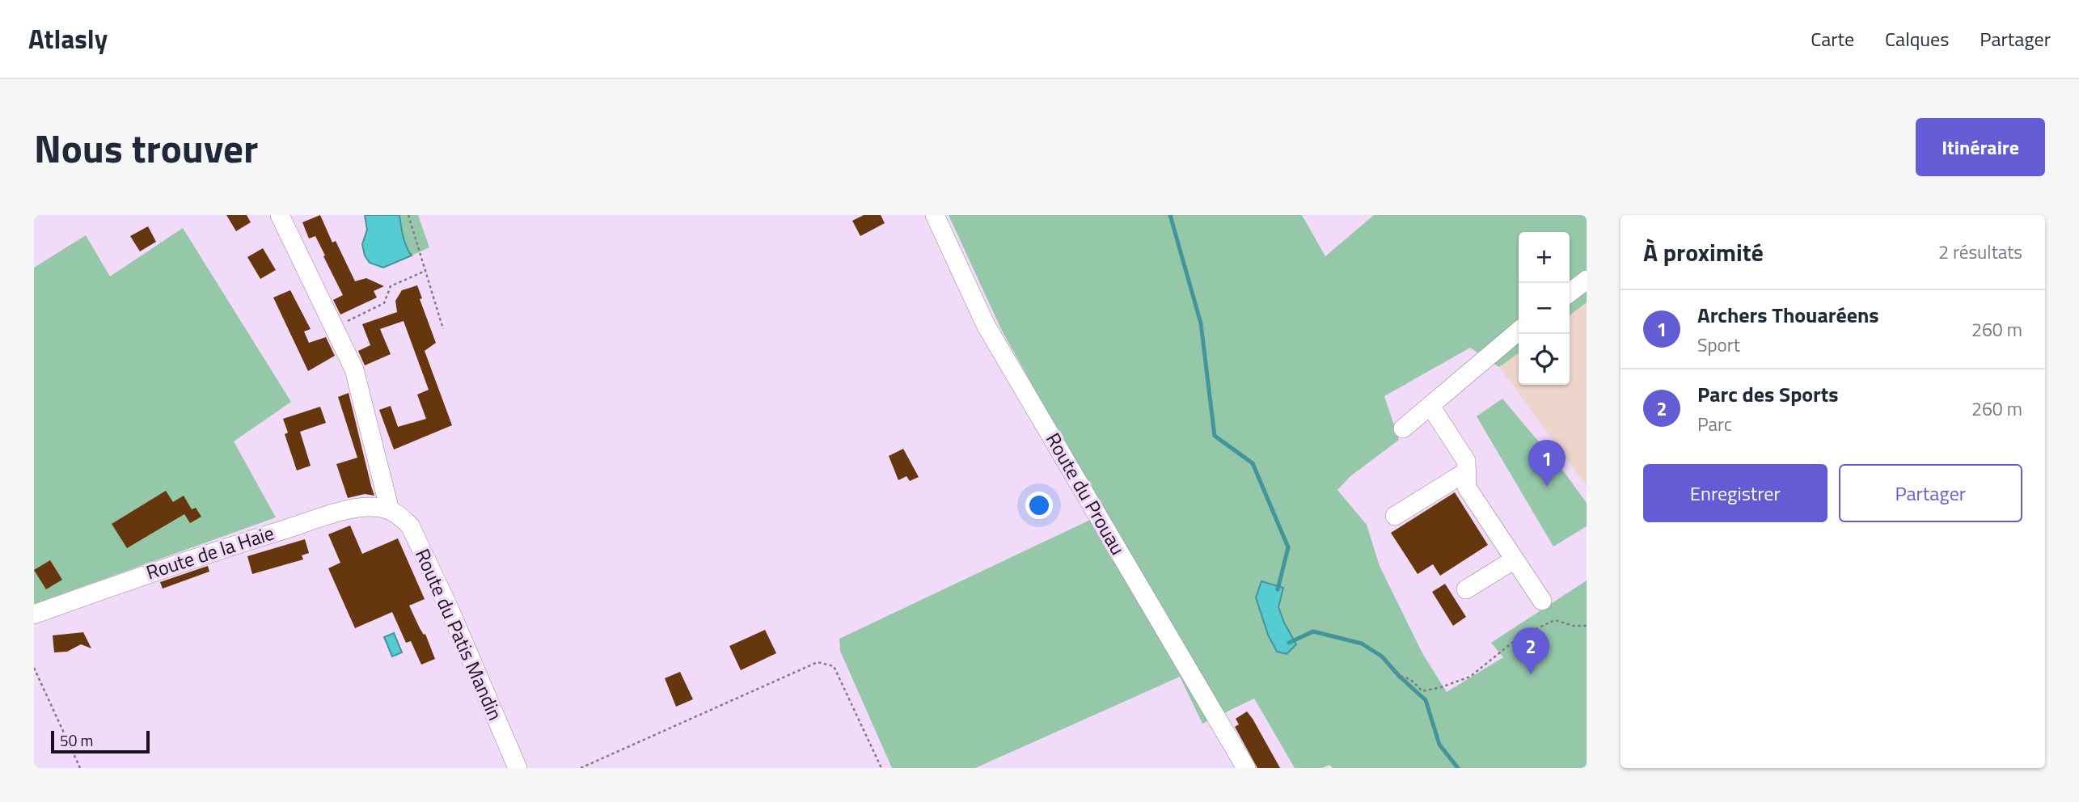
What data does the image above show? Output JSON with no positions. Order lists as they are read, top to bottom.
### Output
{
  "streets": {
    "street": ["Route du Prouau", "Route de la Haie", "Route du Patis Mandin"]
  },
  "crossings": [
    ["Route de la Haie", "Route du Patis Mandin"]
  ],
  "scale_bar": "50 m",
  "page": {
    "header": "Atlasly",
    "nav": ["Carte", "Calques", "Partager"],
    "title": "Nous trouver",
    "buttons": [
      "Itinéraire",
      ["Enregistrer", "Partager"]
    ],
    "heading": ["À proximité", "2 résultats"],
    "map_buttons": ["+", "−"],
    "list": [
      {
        "mark": "1",
        "name": "Archers Thouaréens",
        "note": "Sport",
        "value": "260 m"
      },
      {
        "mark": "2",
        "name": "Parc des Sports",
        "note": "Parc",
        "value": "260 m"
      }
    ],
    "pins": ["1", "2"],
    "scale": "50 m"
  }
}
